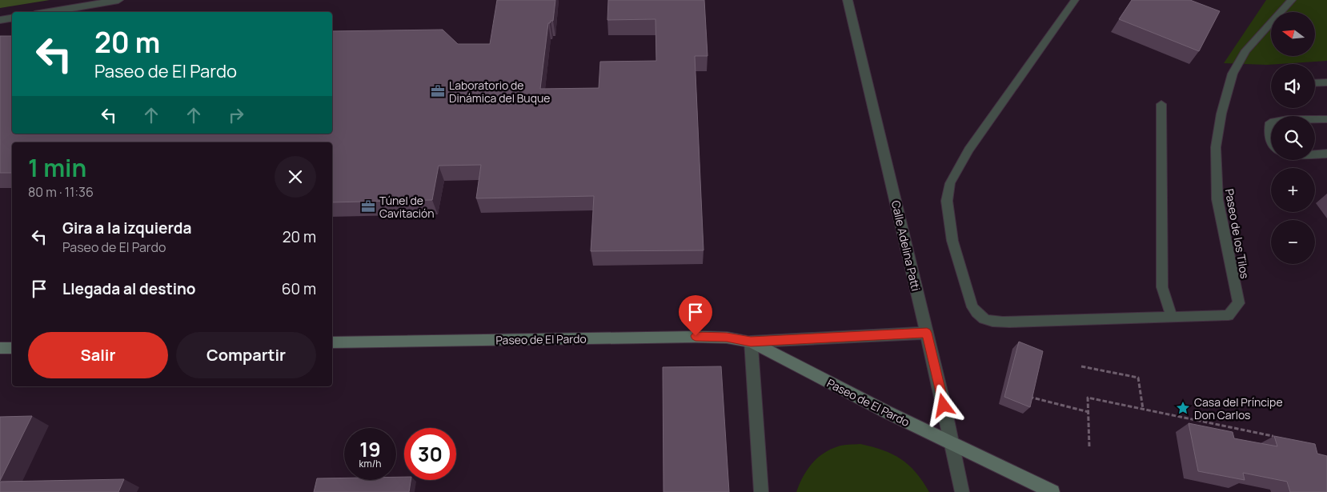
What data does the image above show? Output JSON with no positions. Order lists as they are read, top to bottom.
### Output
{
  "streets": {
    "street": ["Calle Adelina Patti", "Paseo de El Pardo"],
    "lane": ["Paseo de los Tilos"]
  },
  "crossings": [
    ["Calle Adelina Patti", "Paseo de El Pardo"]
  ],
  "places": {
    "office": ["Laboratorio de Dinámica del Buque", "Túnel de Cavitación"],
    "place": ["Casa del Príncipe Don Carlos"]
  },
  "north": "left",
  "page": {
    "map_buttons": ["+", "−"],
    "turn": ["20 m", "Paseo de El Pardo"],
    "heading": ["1 min", "80 m · 11:36"],
    "list": [
      {
        "name": "Gira a la izquierda",
        "note": "Paseo de El Pardo",
        "value": "20 m"
      },
      {
        "name": "Llegada al destino",
        "value": "60 m"
      }
    ],
    "buttons": ["Salir", "Compartir"],
    "speed": "19 km/h",
    "limit": "30"
  }
}
